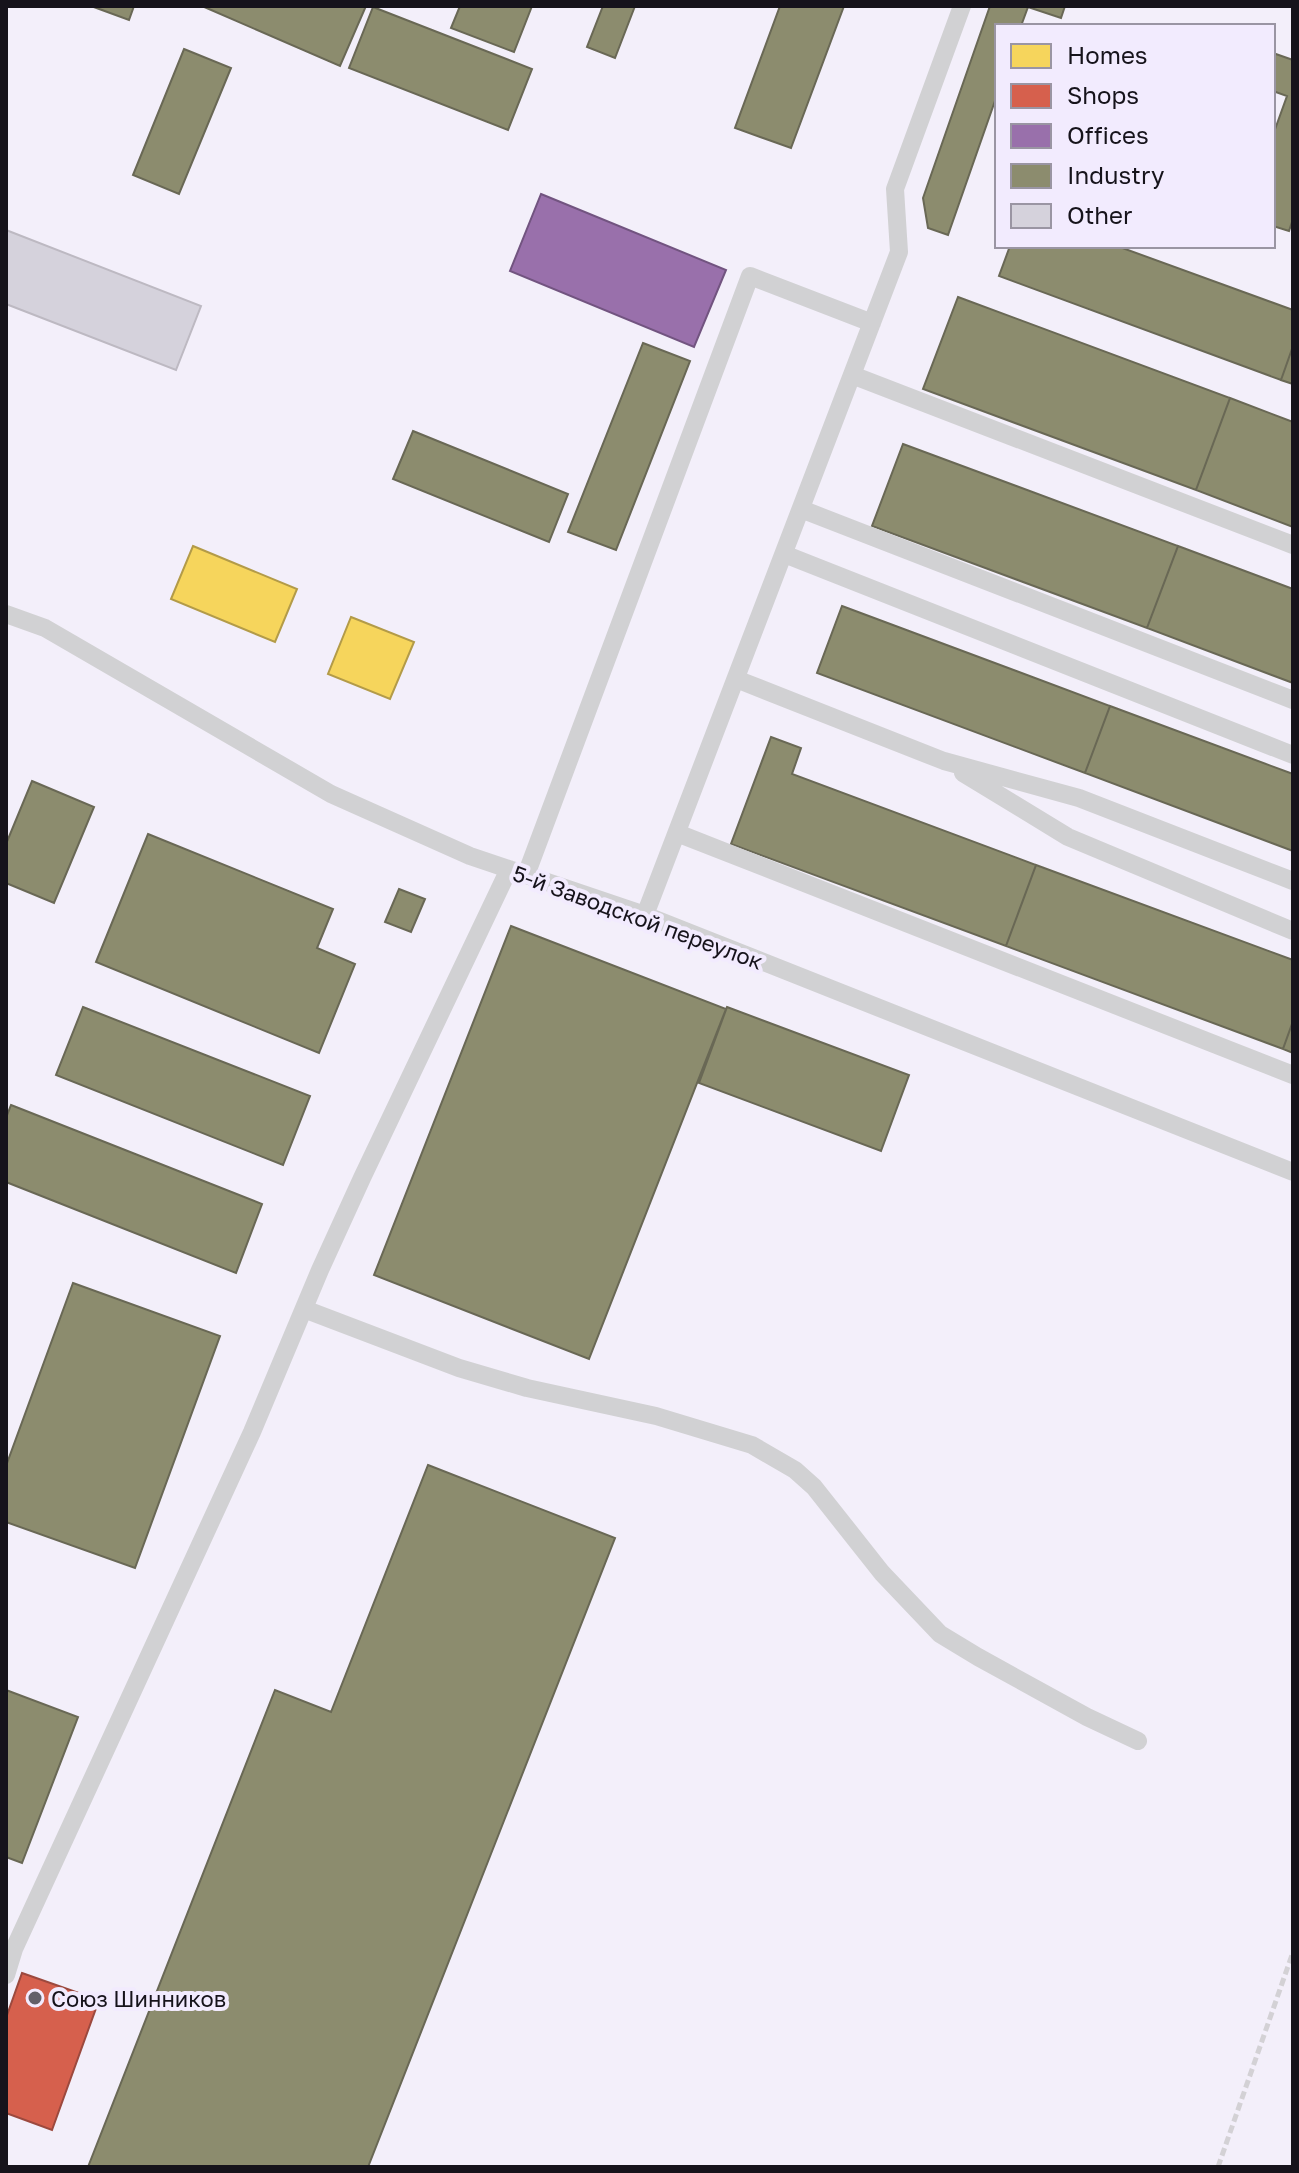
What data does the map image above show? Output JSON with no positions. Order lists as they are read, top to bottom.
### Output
{
  "streets": {
    "lane": ["5-й Заводской переулок"]
  },
  "places": ["Союз Шинников"],
  "legend": [
    "Homes",
    "Shops",
    "Offices",
    "Industry",
    "Other"
  ]
}
